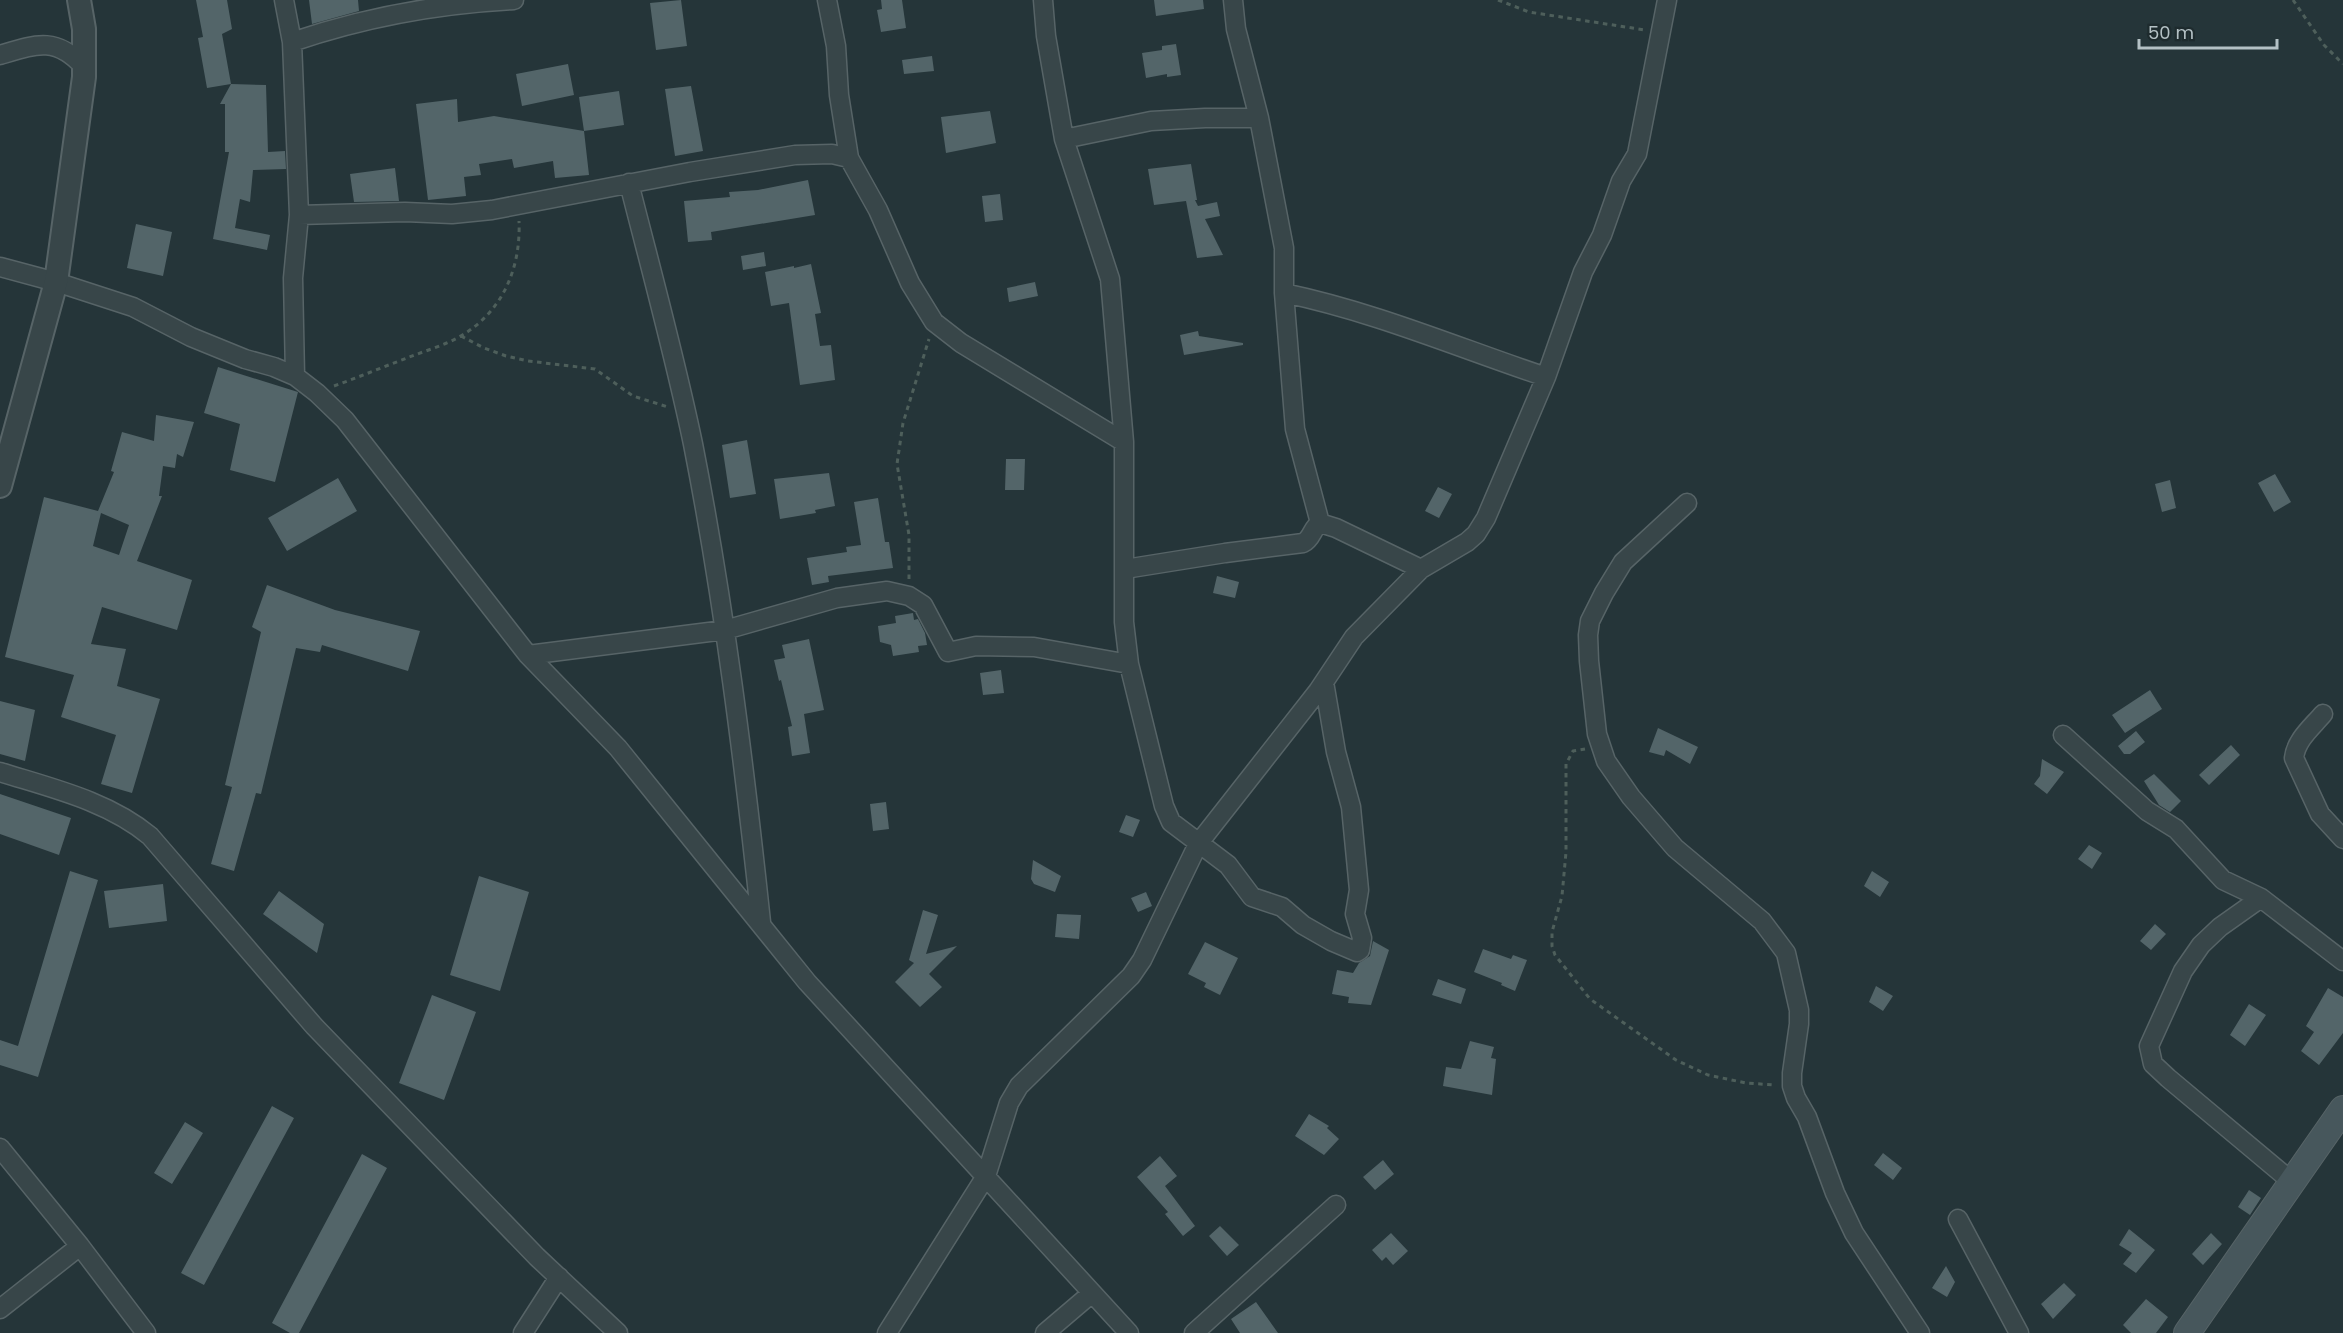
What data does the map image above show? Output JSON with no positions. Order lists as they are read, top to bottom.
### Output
{
  "scale_bar": "50 m"
}
